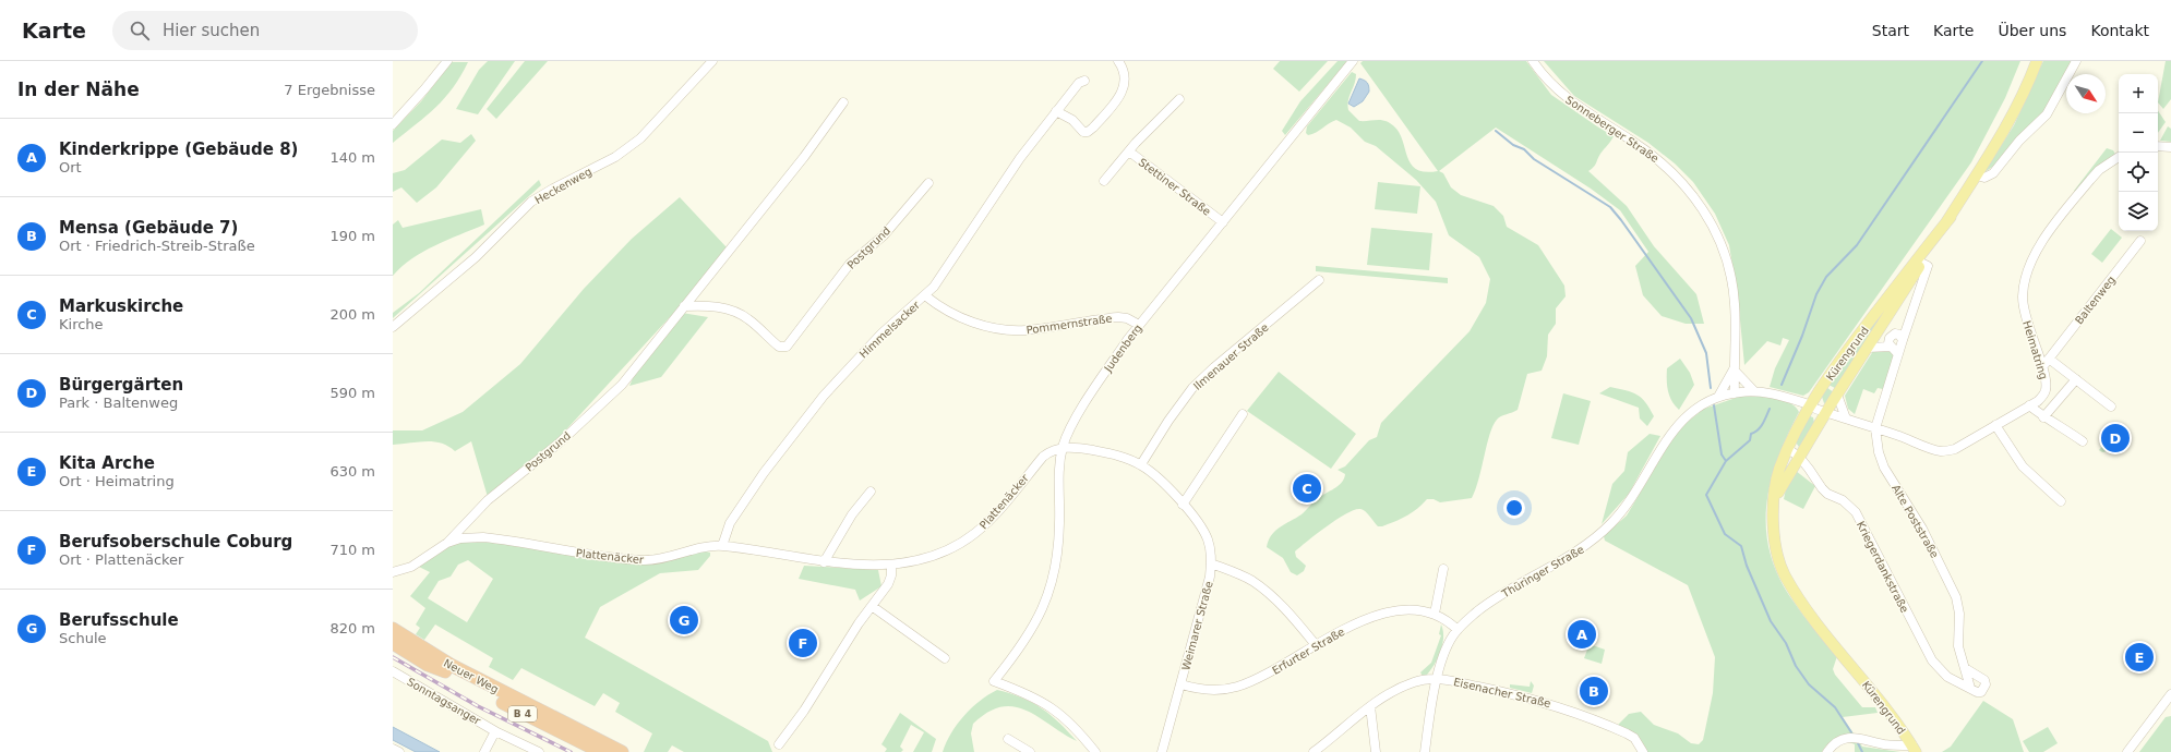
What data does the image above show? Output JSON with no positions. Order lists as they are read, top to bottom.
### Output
{
  "streets": {
    "highway": ["Neuer Weg", "B 4"],
    "main road": ["Kürengrund"],
    "street": [
      "Sonneberger Straße",
      "Heckenweg",
      "Stettiner Straße",
      "Postgrund",
      "Baltenweg",
      "Pommernstraße",
      "Himmelsacker",
      "Judenberg",
      "Heimatring",
      "Ilmenauer Straße",
      "Plattenäcker",
      "Alte Poststraße",
      "Kriegerdankstraße",
      "Thüringer Straße",
      "Weimarer Straße",
      "Erfurter Straße",
      "Eisenacher Straße",
      "Sonntagsanger"
    ]
  },
  "crossings": [
    ["Sonneberger Straße", "Thüringer Straße"],
    ["Stettiner Straße", "Judenberg"],
    ["Postgrund", "Plattenäcker"],
    ["Baltenweg", "Heimatring"],
    ["Pommernstraße", "Himmelsacker"],
    ["Pommernstraße", "Judenberg"],
    ["Himmelsacker", "Plattenäcker"],
    ["Judenberg", "Plattenäcker"],
    ["Judenberg", "Weimarer Straße"],
    ["Heimatring", "Kürengrund"],
    ["Heimatring", "Alte Poststraße"],
    ["Heimatring", "Thüringer Straße"],
    ["Kürengrund", "Alte Poststraße"],
    ["Kürengrund", "Kriegerdankstraße"],
    ["Kürengrund", "Thüringer Straße"],
    ["Ilmenauer Straße", "Weimarer Straße"],
    ["Plattenäcker", "Weimarer Straße"],
    ["Alte Poststraße", "Kriegerdankstraße"],
    ["Thüringer Straße", "Erfurter Straße"],
    ["Thüringer Straße", "Eisenacher Straße"],
    ["Weimarer Straße", "Erfurter Straße"]
  ],
  "north": "bottom right",
  "page": {
    "header": "Karte",
    "search": "Hier suchen",
    "nav": [
      "Start",
      "Karte",
      "Über uns",
      "Kontakt"
    ],
    "heading": ["In der Nähe", "7 Ergebnisse"],
    "map_buttons": ["+", "−"],
    "list": [
      {
        "mark": "A",
        "name": "Kinderkrippe (Gebäude 8)",
        "note": "Ort",
        "value": "140 m"
      },
      {
        "mark": "B",
        "name": "Mensa (Gebäude 7)",
        "note": "Ort · Friedrich-Streib-Straße",
        "value": "190 m"
      },
      {
        "mark": "C",
        "name": "Markuskirche",
        "note": "Kirche",
        "value": "200 m"
      },
      {
        "mark": "D",
        "name": "Bürgergärten",
        "note": "Park · Baltenweg",
        "value": "590 m"
      },
      {
        "mark": "E",
        "name": "Kita Arche",
        "note": "Ort · Heimatring",
        "value": "630 m"
      },
      {
        "mark": "F",
        "name": "Berufsoberschule Coburg",
        "note": "Ort · Plattenäcker",
        "value": "710 m"
      },
      {
        "mark": "G",
        "name": "Berufsschule",
        "note": "Schule",
        "value": "820 m"
      }
    ],
    "pins": [
      "D",
      "C",
      "G",
      "A",
      "F",
      "E",
      "B"
    ]
  }
}
